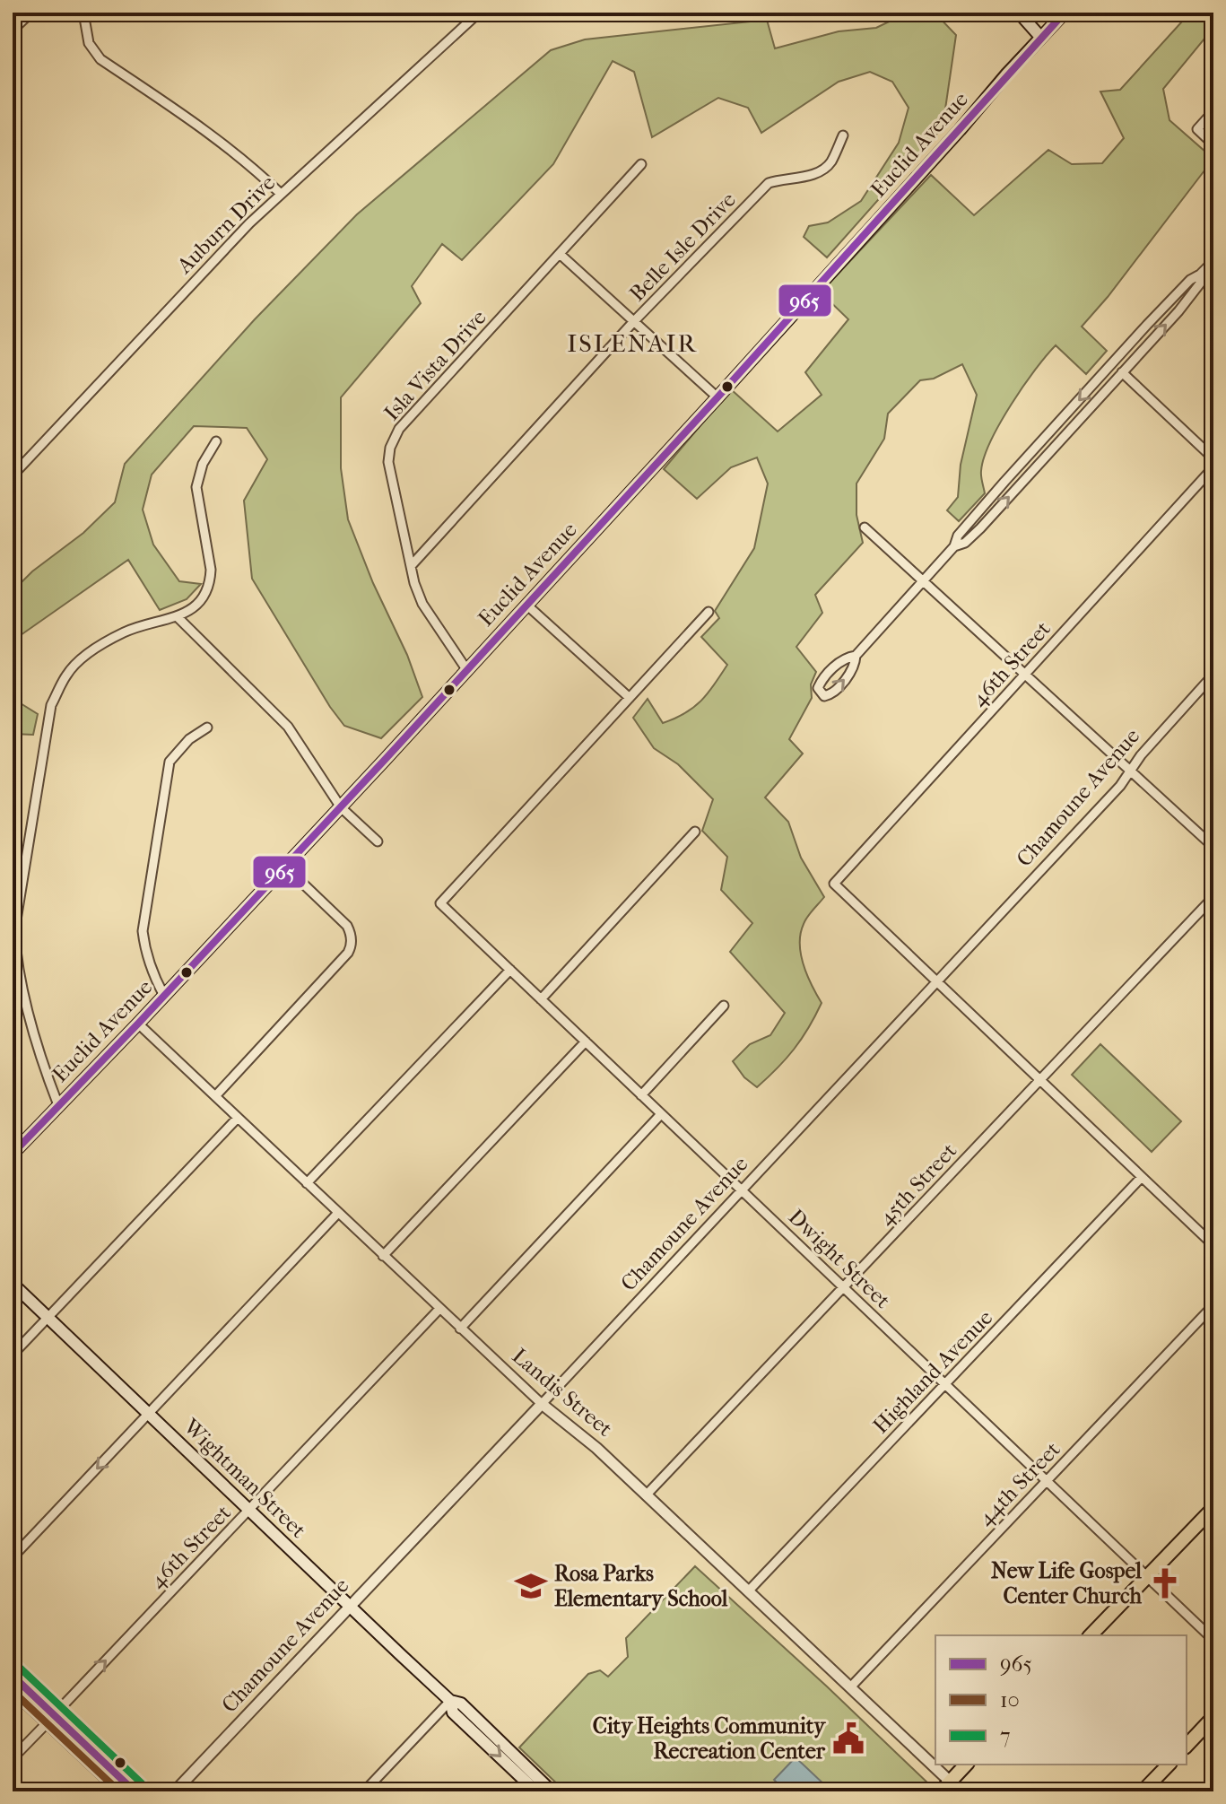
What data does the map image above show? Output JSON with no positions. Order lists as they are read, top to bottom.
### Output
{
  "streets": {
    "main road": ["Euclid Avenue", "Wightman Street"],
    "street": [
      "Auburn Drive",
      "Belle Isle Drive",
      "Isla Vista Drive",
      "46th Street",
      "Chamoune Avenue",
      "45th Street",
      "Dwight Street",
      "Highland Avenue",
      "Landis Street",
      "44th Street"
    ]
  },
  "crossings": [
    ["Euclid Avenue", "Isla Vista Drive"],
    ["Euclid Avenue", "Landis Street"],
    ["Belle Isle Drive", "Isla Vista Drive"],
    ["46th Street", "Chamoune Avenue"],
    ["46th Street", "Landis Street"],
    ["46th Street", "Wightman Street"],
    ["Chamoune Avenue", "Dwight Street"],
    ["Chamoune Avenue", "Landis Street"],
    ["Chamoune Avenue", "Wightman Street"],
    ["45th Street", "Dwight Street"],
    ["45th Street", "Landis Street"],
    ["Dwight Street", "Highland Avenue"],
    ["Dwight Street", "44th Street"],
    ["Highland Avenue", "Landis Street"],
    ["Landis Street", "44th Street"]
  ],
  "districts": ["ISLENAIR"],
  "places": {
    "church": ["New Life Gospel Center Church"],
    "school or university": ["Rosa Parks Elementary School"],
    "public building": ["City Heights Community Recreation Center"]
  },
  "lines": ["transit line 965", "transit line 7", "transit line 10"],
  "legend": ["965", "10", "7"]
}
